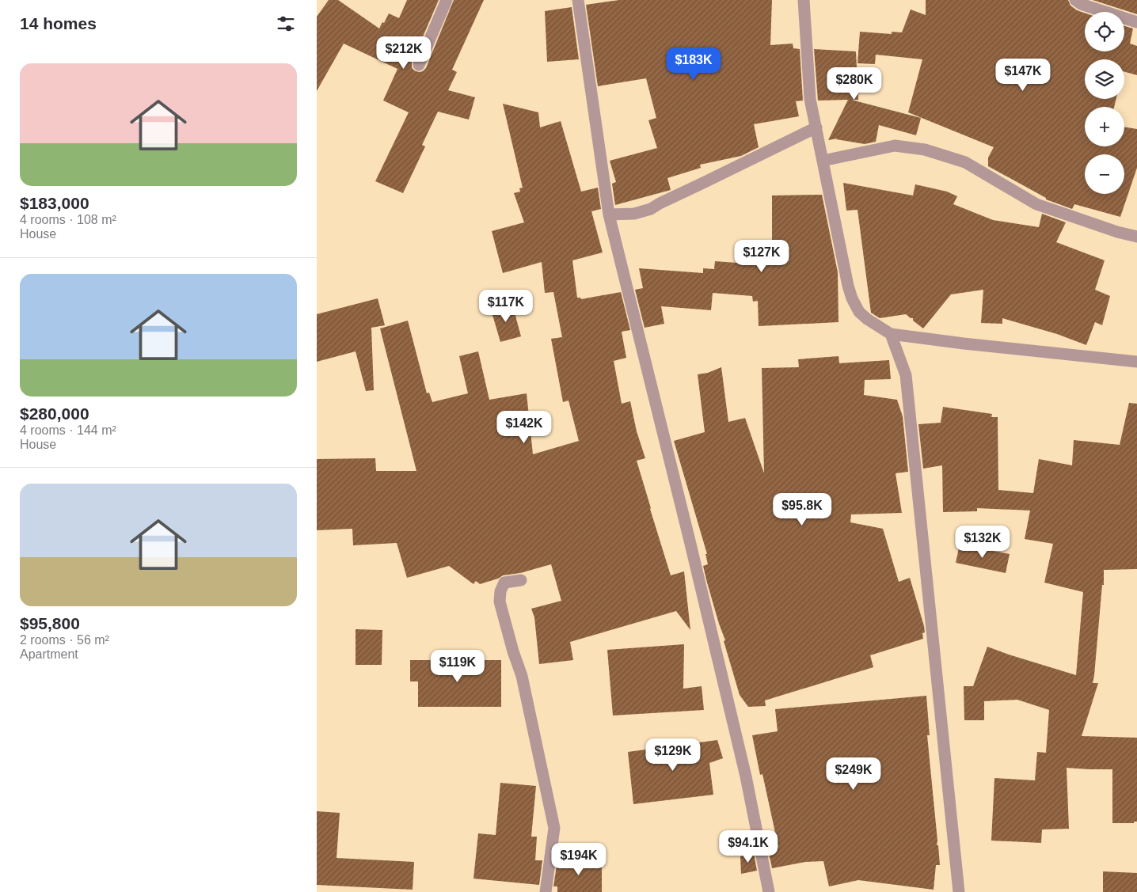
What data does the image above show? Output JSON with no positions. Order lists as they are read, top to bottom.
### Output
{
  "page": {
    "heading": "14 homes",
    "map_buttons": ["+", "−"],
    "price": [
      "$212K",
      "$183K",
      "$147K",
      "$280K",
      "$127K",
      "$117K",
      "$142K",
      "$95.8K",
      "$132K",
      "$119K",
      "$129K",
      "$249K",
      "$94.1K",
      "$194K"
    ],
    "list": [
      {
        "name": "$183,000",
        "note": "4 rooms · 108 m² · House"
      },
      {
        "name": "$280,000",
        "note": "4 rooms · 144 m² · House"
      },
      {
        "name": "$95,800",
        "note": "2 rooms · 56 m² · Apartment"
      }
    ]
  }
}
